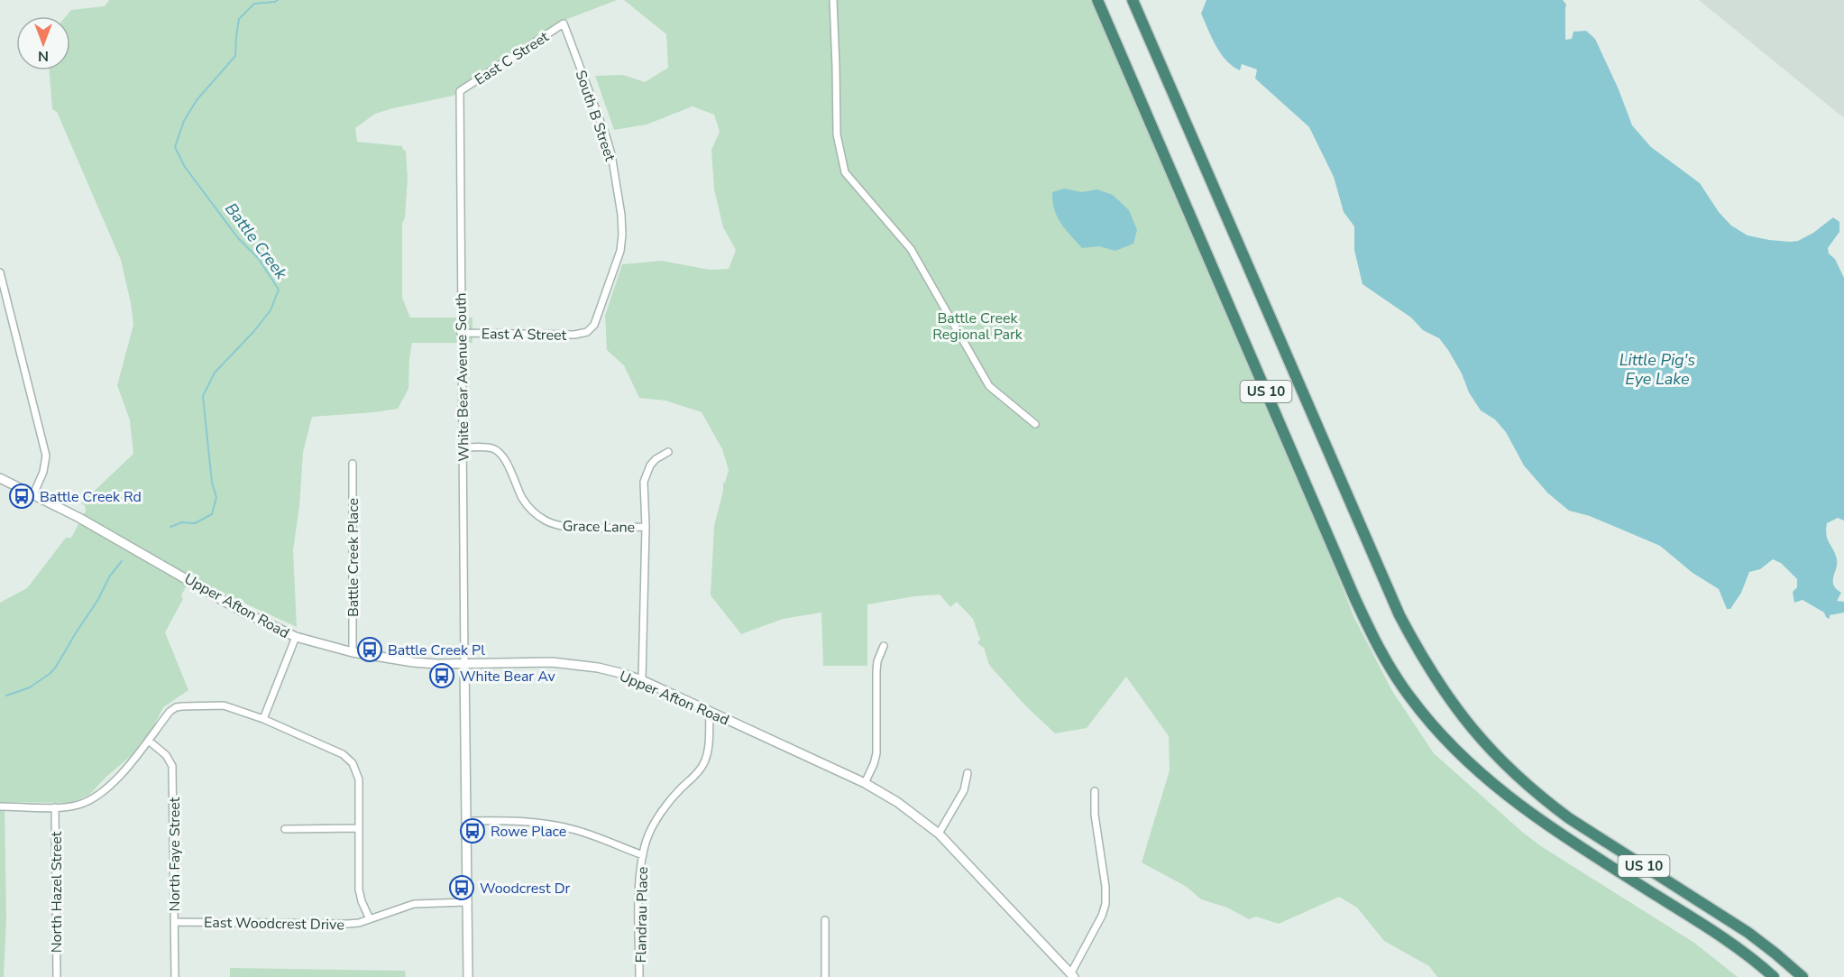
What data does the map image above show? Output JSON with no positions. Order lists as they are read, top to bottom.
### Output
{
  "streets": {
    "highway": ["US 10"],
    "street": [
      "East C Street",
      "South B Street",
      "East A Street",
      "White Bear Avenue South",
      "Grace Lane",
      "Battle Creek Place",
      "Upper Afton Road",
      "North Faye Street",
      "North Hazel Street",
      "Flandrau Place",
      "East Woodcrest Drive"
    ]
  },
  "crossings": [
    ["East C Street", "South B Street"],
    ["East C Street", "White Bear Avenue South"],
    ["South B Street", "East A Street"],
    ["East A Street", "White Bear Avenue South"],
    ["White Bear Avenue South", "Grace Lane"],
    ["White Bear Avenue South", "Upper Afton Road"],
    ["Battle Creek Place", "Upper Afton Road"],
    ["Upper Afton Road", "Flandrau Place"],
    ["North Faye Street", "East Woodcrest Drive"]
  ],
  "water": ["Battle Creek", "Little Pig's Eye Lake"],
  "parks": ["Battle Creek Regional Park"],
  "places": {
    "bus stop": [
      "Battle Creek Rd",
      "Battle Creek Pl",
      "White Bear Av",
      "Rowe Place",
      "Woodcrest Dr"
    ]
  },
  "north": "bottom"
}
